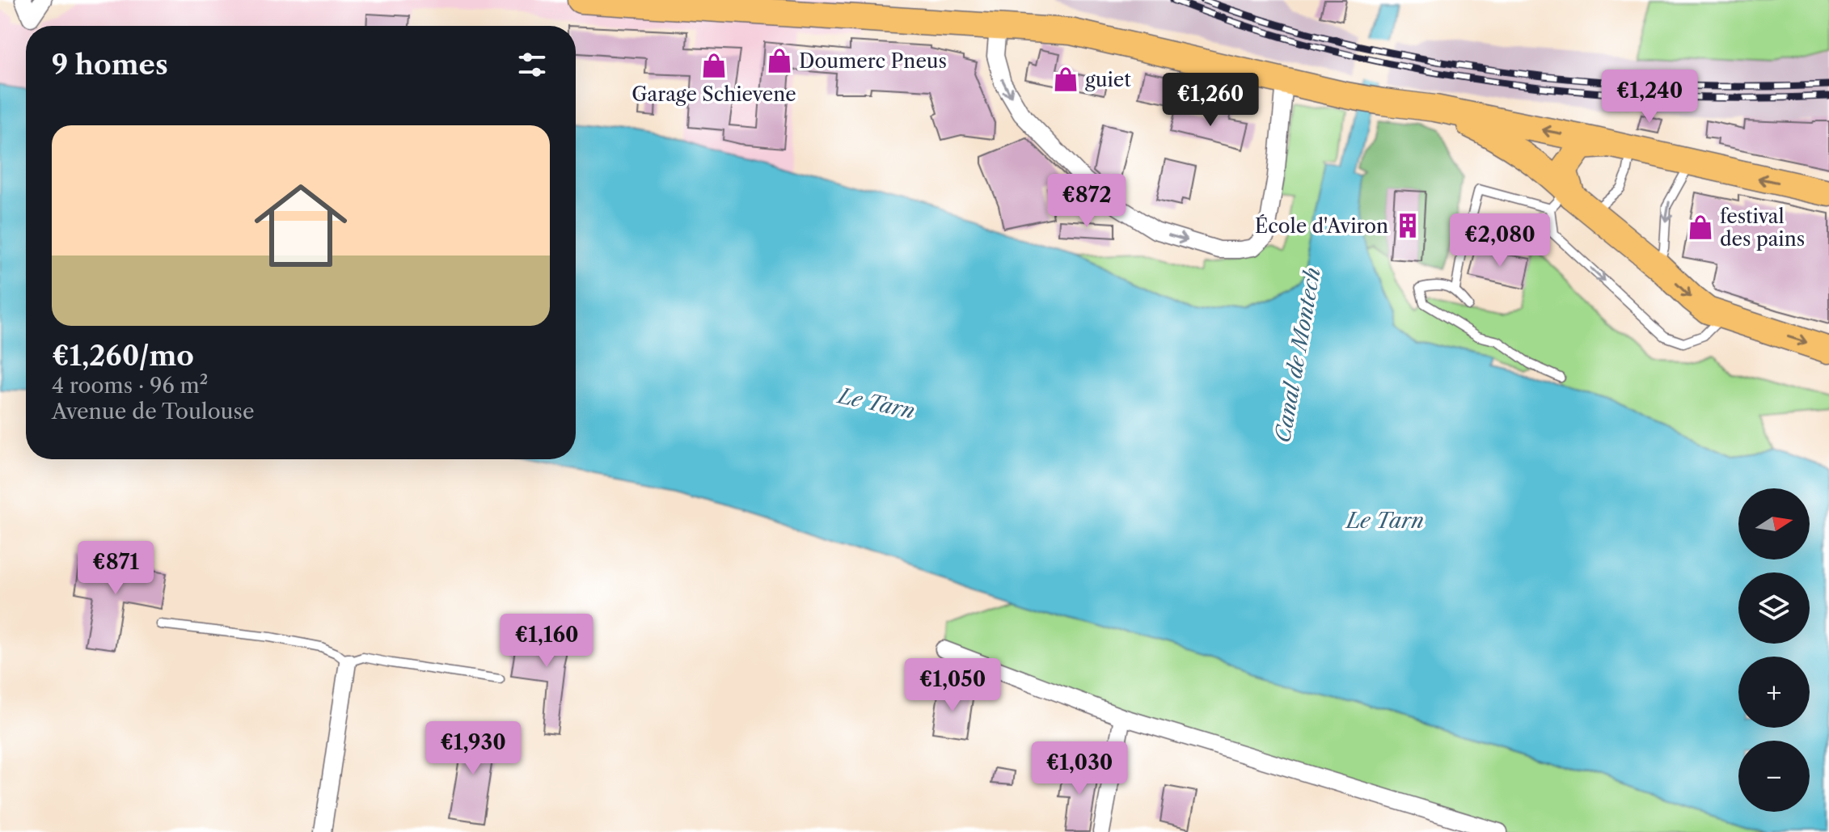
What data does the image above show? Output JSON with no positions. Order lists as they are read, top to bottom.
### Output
{
  "water": ["Canal de Montech", "Le Tarn"],
  "places": {
    "shop": [
      "Doumerc Pneus",
      "Garage Schievene",
      "guiet",
      "festival des pains"
    ],
    "building": ["École d'Aviron"]
  },
  "north": "right",
  "page": {
    "heading": "9 homes",
    "price": [
      "€1,240",
      "€1,260",
      "€872",
      "€2,080",
      "€871",
      "€1,160",
      "€1,050",
      "€1,930",
      "€1,030"
    ],
    "list": [
      {
        "name": "€1,260/mo",
        "note": "4 rooms · 96 m² · Avenue de Toulouse"
      }
    ],
    "map_buttons": ["+", "−"]
  }
}
